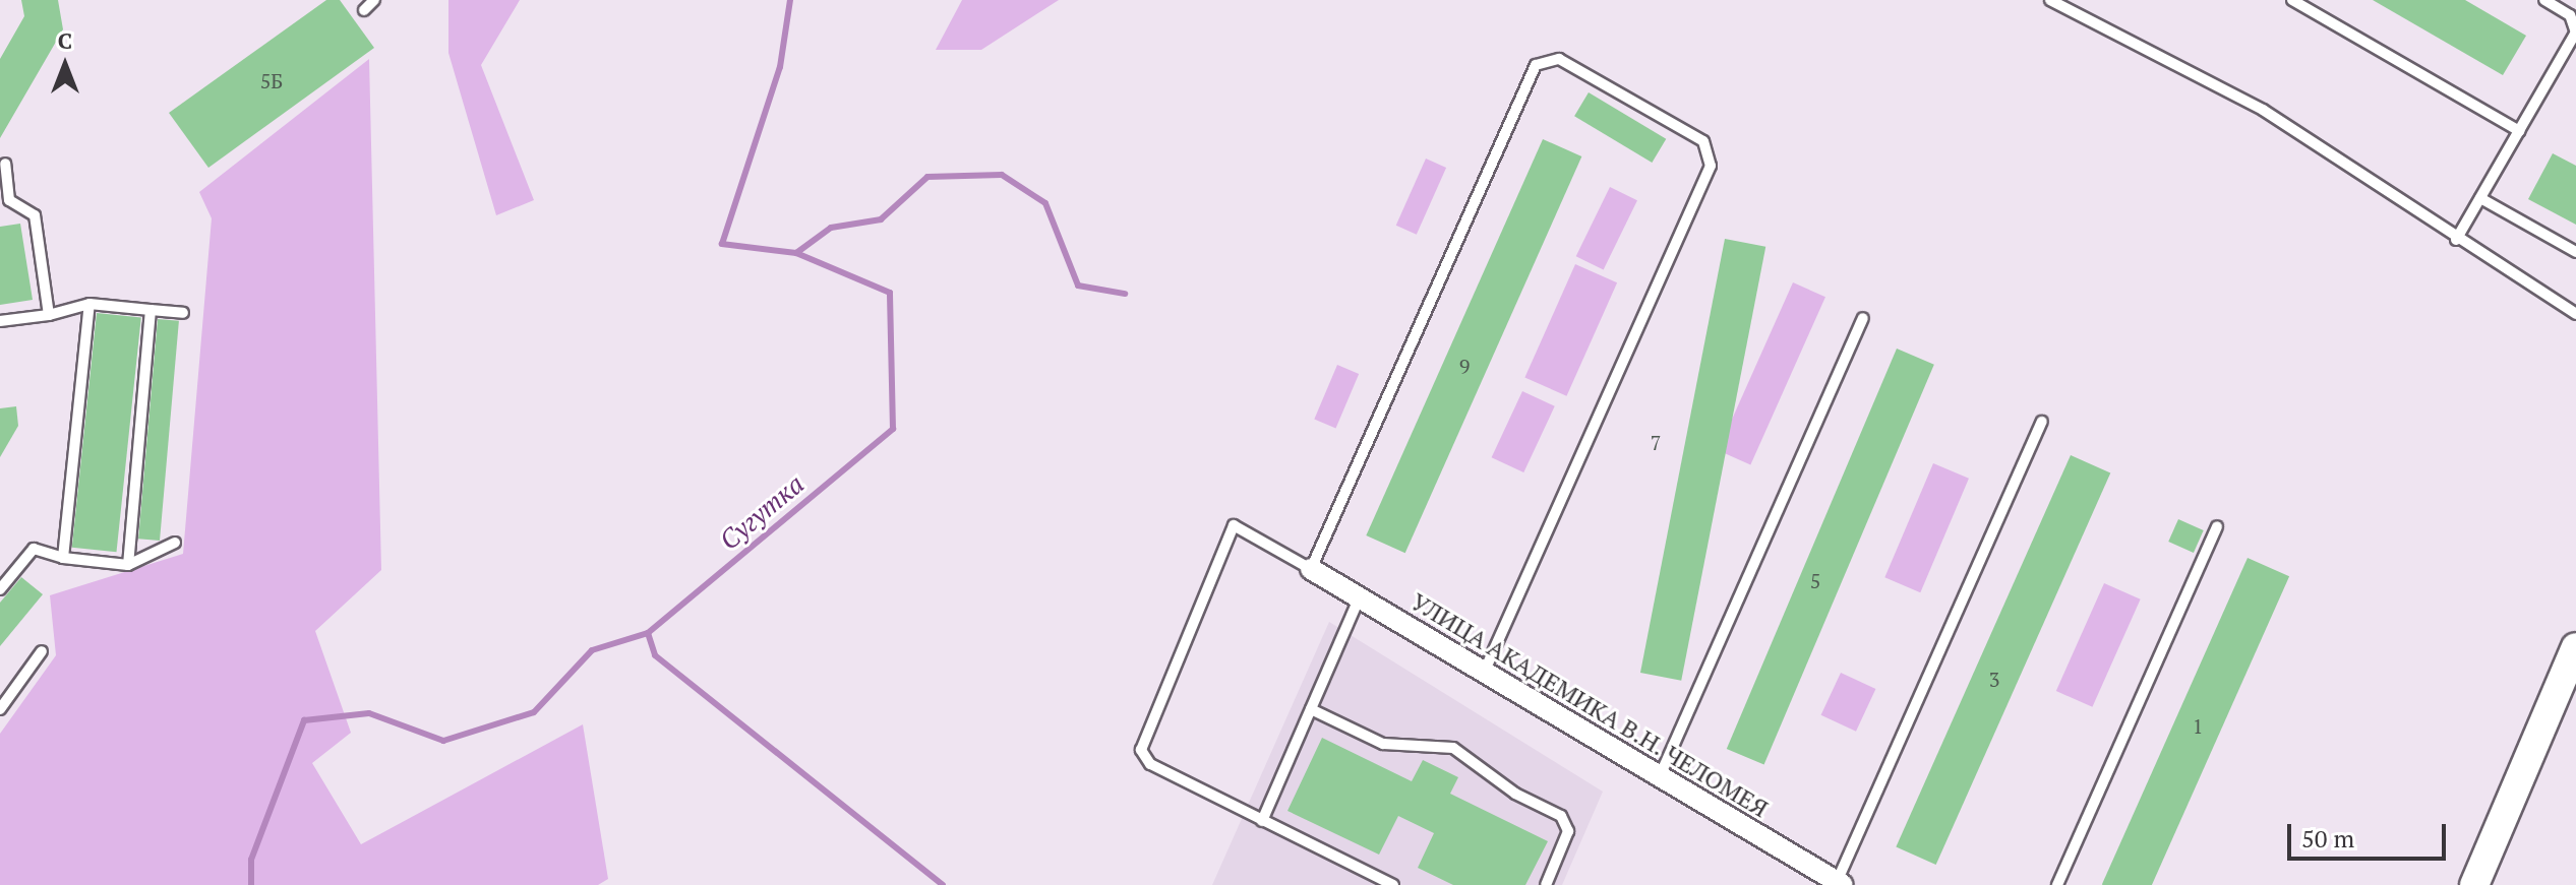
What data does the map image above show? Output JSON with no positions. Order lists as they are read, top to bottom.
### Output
{
  "streets": {
    "street": ["УЛИЦА АКАДЕМИКА В.Н. ЧЕЛОМЕЯ"]
  },
  "water": ["Сугутка"],
  "house_numbers": [
    "5Б",
    "9",
    "7",
    "5",
    "3",
    "1"
  ],
  "scale_bar": "50 m",
  "north": "top"
}
